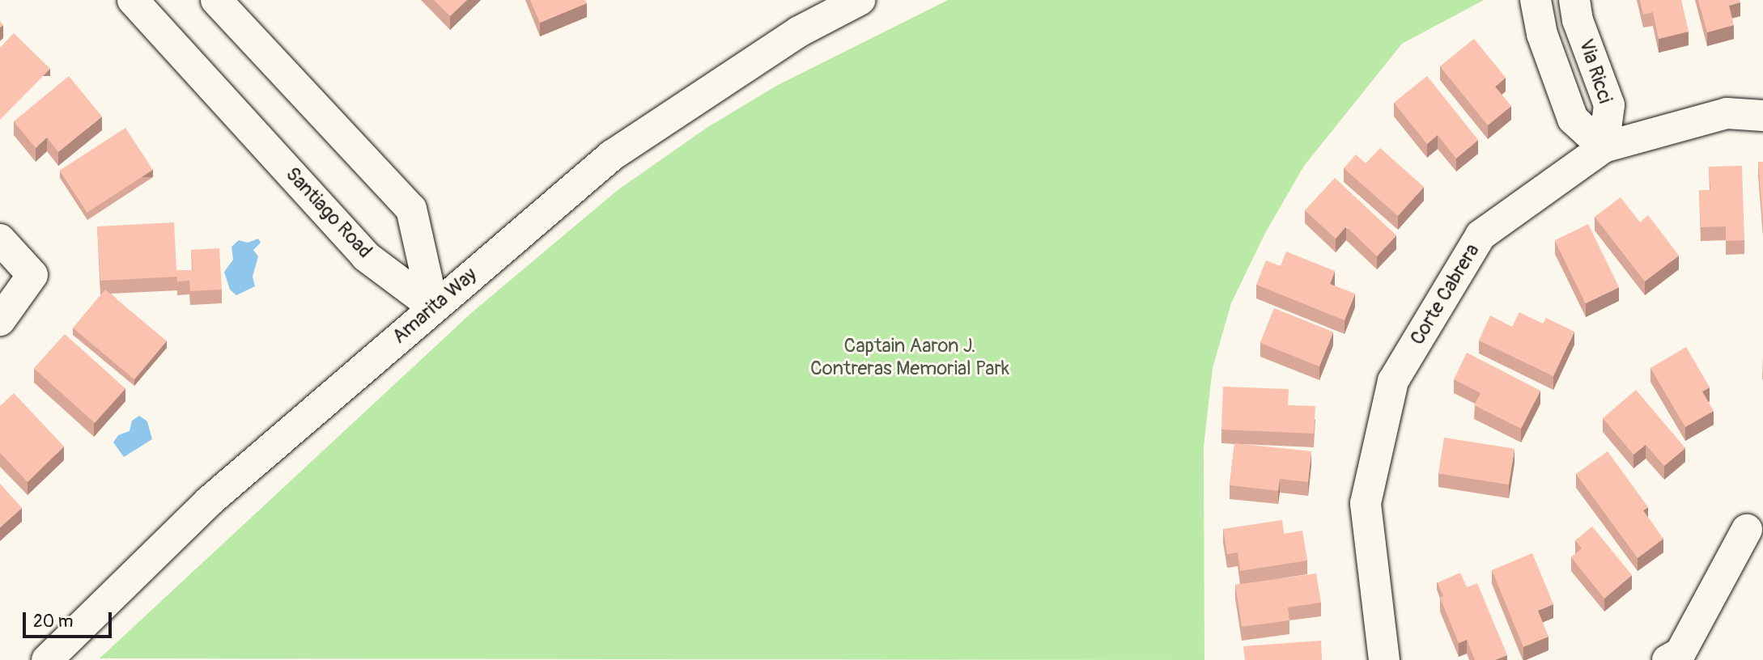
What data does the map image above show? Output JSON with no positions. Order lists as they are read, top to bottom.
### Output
{
  "streets": {
    "street": [
      "Via Ricci",
      "Santiago Road",
      "Corte Cabrera",
      "Amarita Way"
    ]
  },
  "crossings": [
    ["Via Ricci", "Corte Cabrera"],
    ["Santiago Road", "Amarita Way"]
  ],
  "parks": ["Captain Aaron J. Contreras Memorial Park"],
  "scale_bar": "20 m"
}
